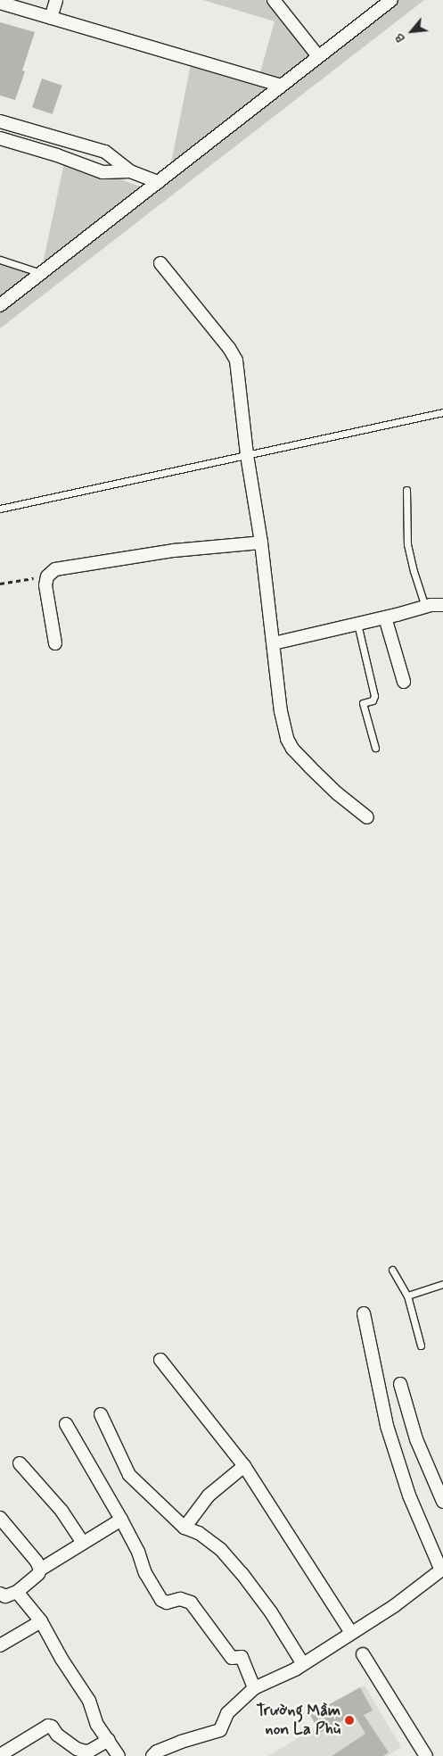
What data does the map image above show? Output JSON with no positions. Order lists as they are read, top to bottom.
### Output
{
  "places": ["Trường Mầm non La Phù"],
  "north": "bottom left"
}
